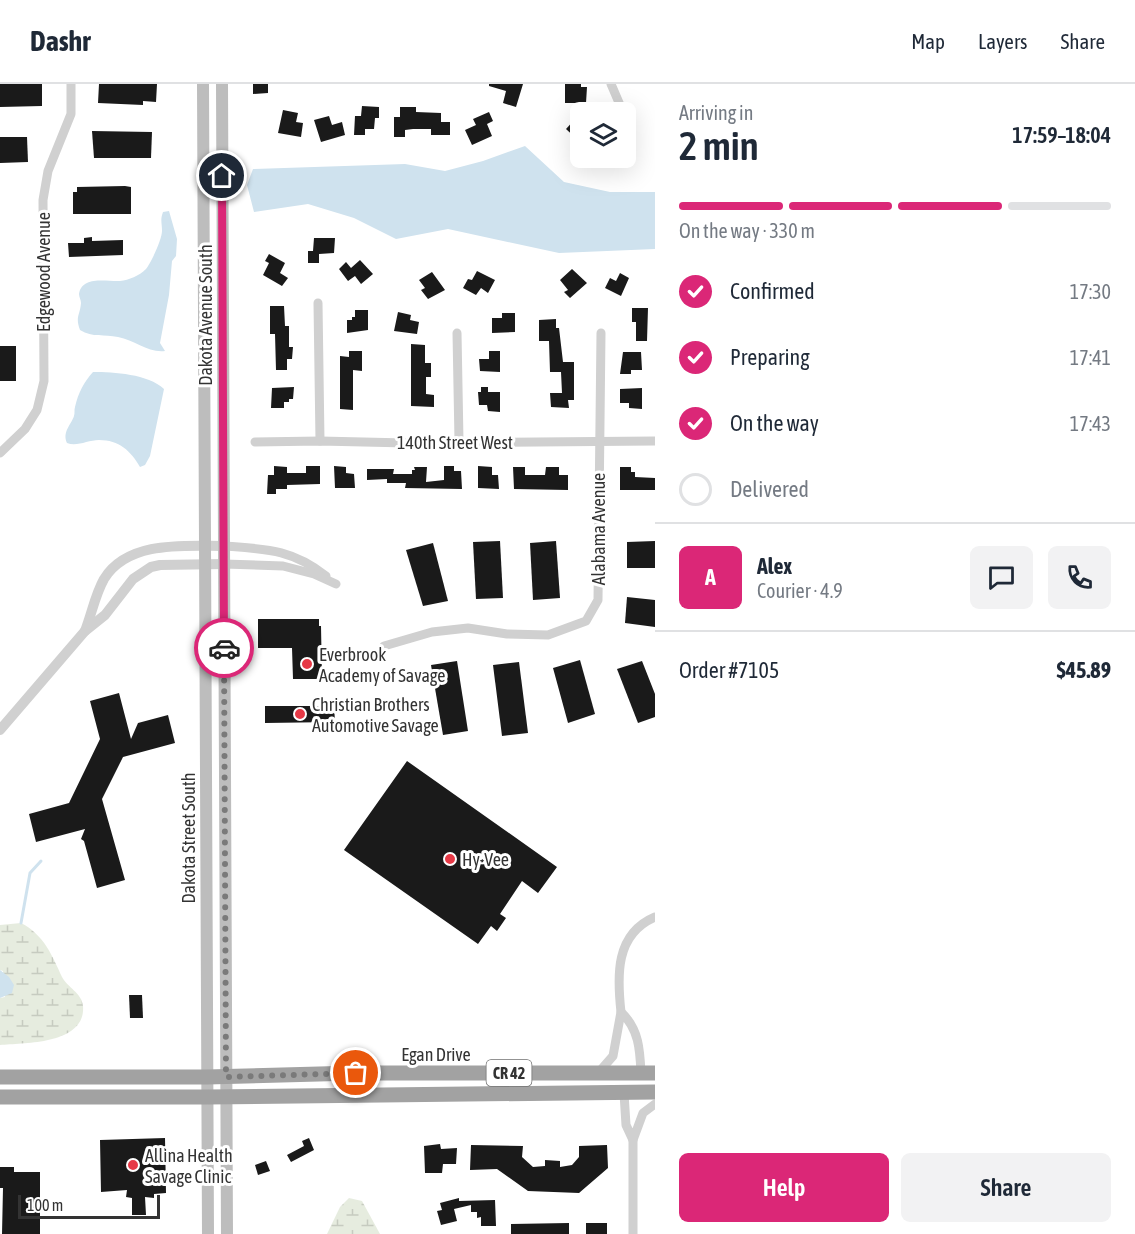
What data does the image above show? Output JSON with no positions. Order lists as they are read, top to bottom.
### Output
{
  "streets": {
    "highway": ["Egan Drive", "CR 42"],
    "main road": ["Dakota Avenue South", "Dakota Street South"],
    "street": ["Edgewood Avenue", "140th Street West", "Alabama Avenue"]
  },
  "crossings": [
    ["Dakota Avenue South", "Dakota Street South"],
    ["140th Street West", "Alabama Avenue"],
    ["Dakota Street South", "Egan Drive"],
    ["Dakota Street South", "CR 42"]
  ],
  "places": [
    "Everbrook Academy of Savage",
    "Christian Brothers Automotive Savage",
    "Hy-Vee",
    "Allina Health Savage Clinic"
  ],
  "scale_bar": "100 m",
  "page": {
    "header": "Dashr",
    "nav": ["Map", "Layers", "Share"],
    "heading": ["2 min", "Arriving in", "17:59–18:04"],
    "panel": [
      "Alex",
      "Courier · 4.9",
      "Order #7105",
      "$45.89"
    ],
    "bar": "On the way · 330 m",
    "list": [
      ["Confirmed", "17:30"],
      ["Preparing", "17:41"],
      ["On the way", "17:43"],
      "Delivered"
    ],
    "round": "A",
    "buttons": ["Help", "Share"],
    "scale": "100 m"
  }
}
